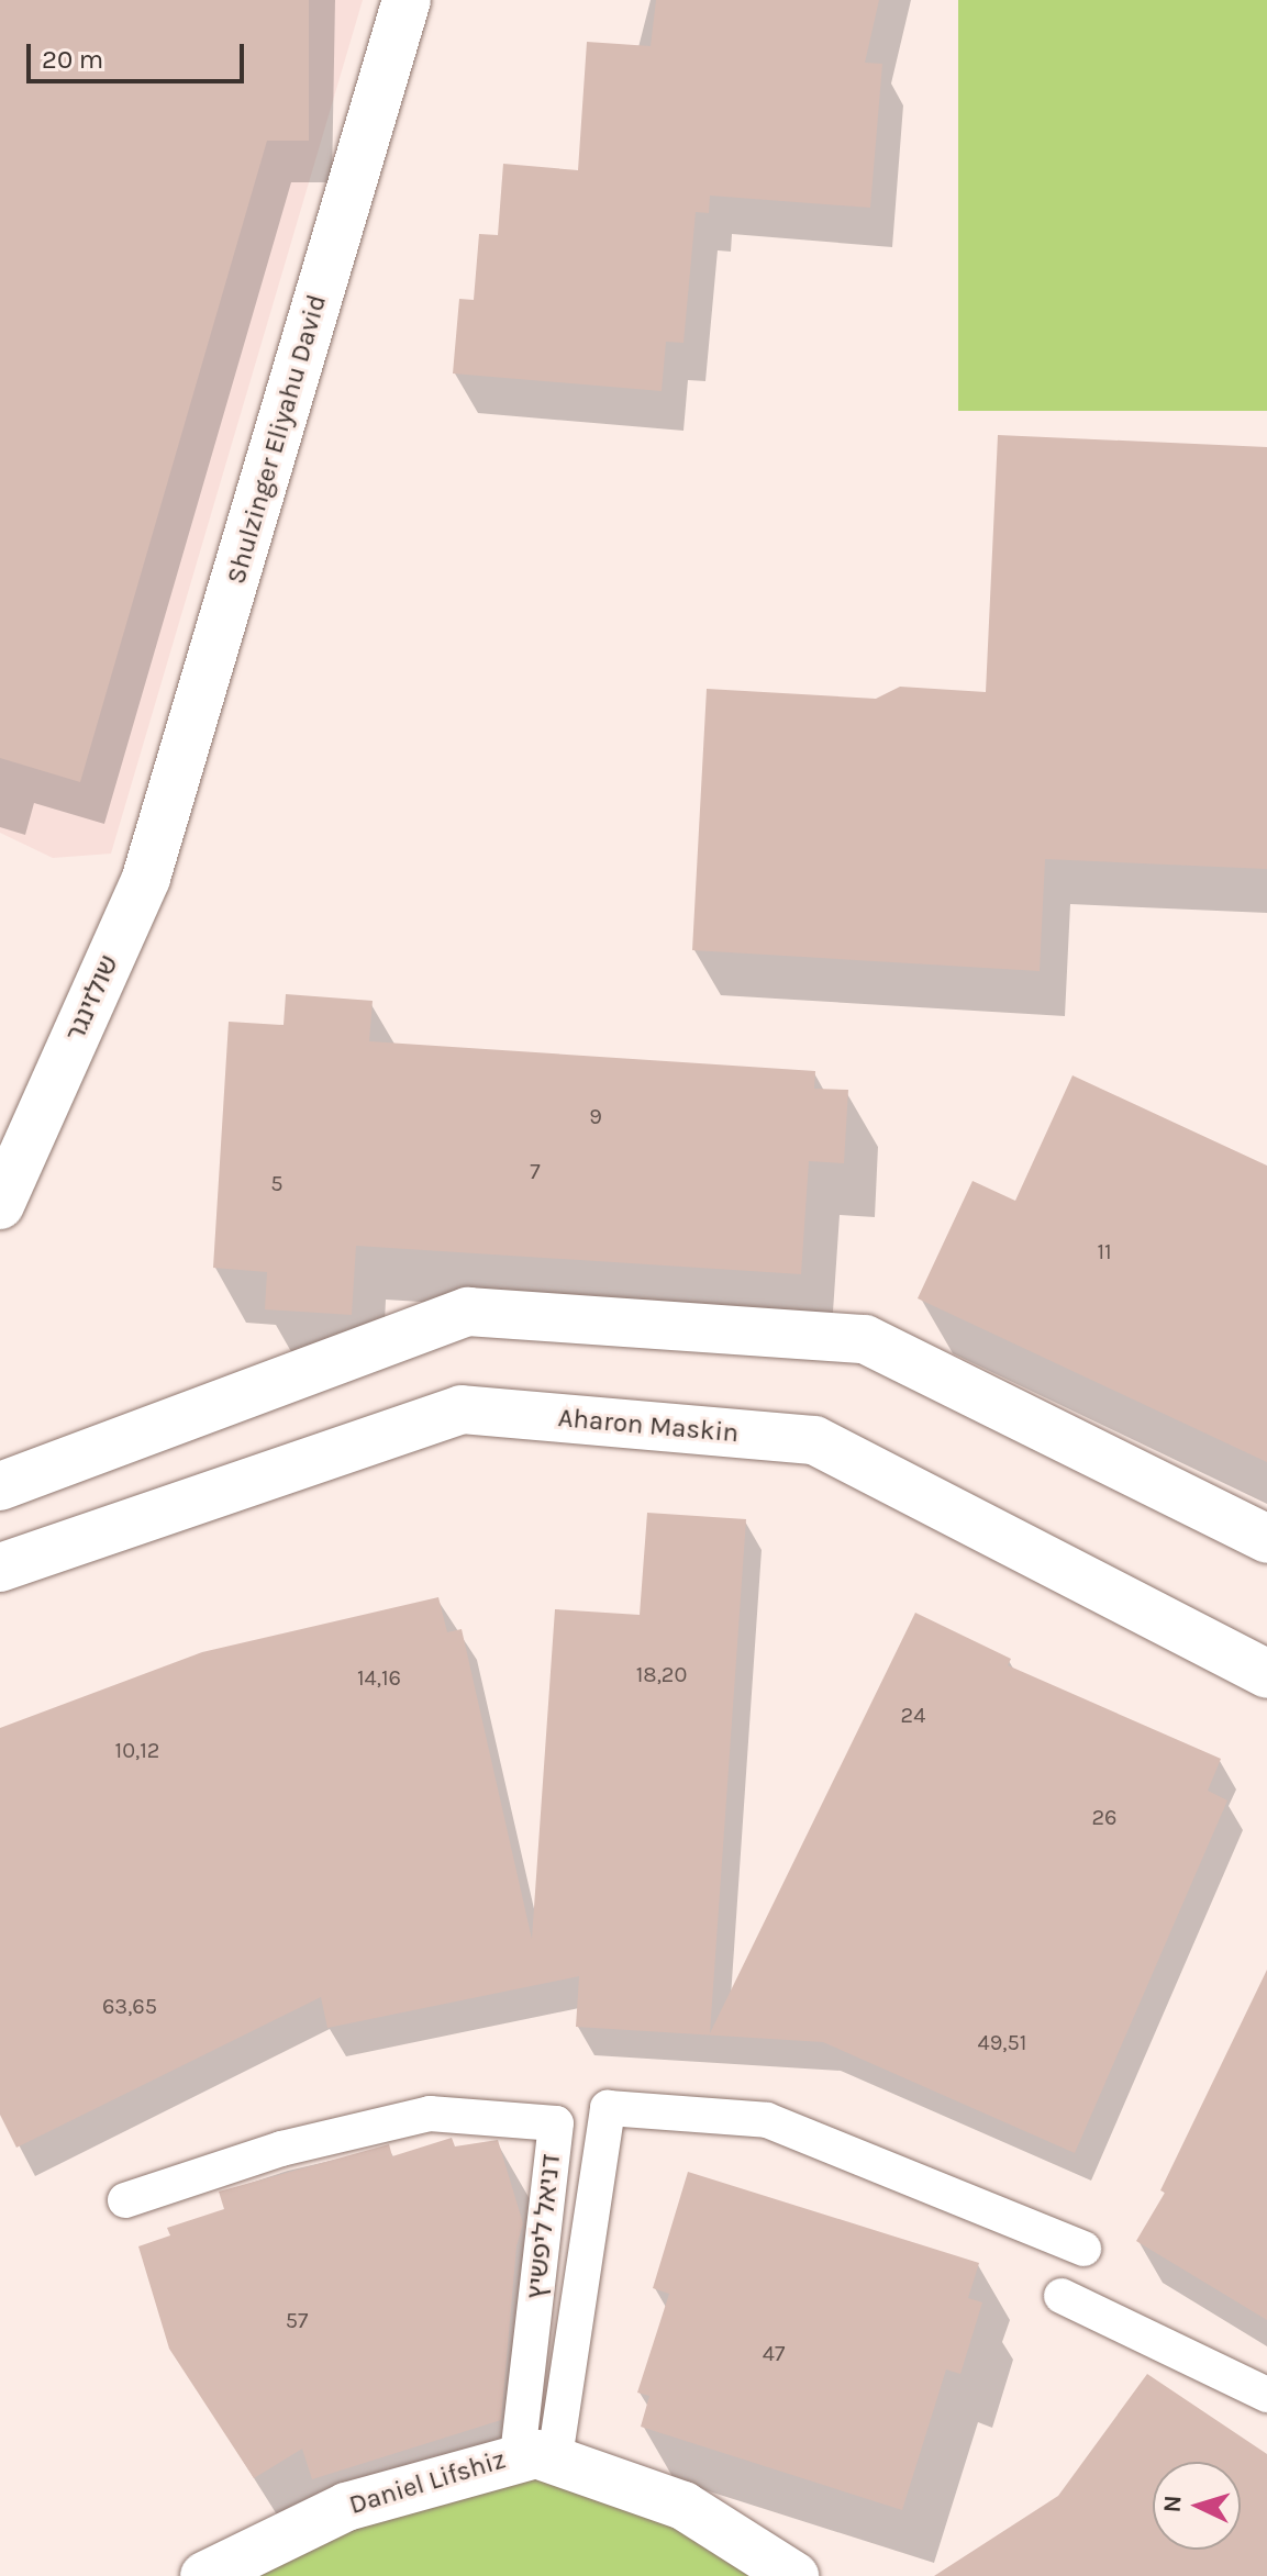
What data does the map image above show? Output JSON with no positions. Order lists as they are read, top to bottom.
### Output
{
  "streets": {
    "street": [
      "Shulzinger Eliyahu David",
      "שולזינגר",
      "Aharon Maskin",
      "Daniel Lifshiz"
    ],
    "lane": ["דניאל ליפשיץ"]
  },
  "crossings": [
    ["Shulzinger Eliyahu David", "שולזינגר"],
    ["דניאל ליפשיץ", "Daniel Lifshiz"]
  ],
  "house_numbers": [
    "9",
    "7",
    "5",
    "11",
    "18,20",
    "14,16",
    "24",
    "10,12",
    "26",
    "63,65",
    "49,51",
    "57",
    "47"
  ],
  "scale_bar": "20 m",
  "north": "left"
}
